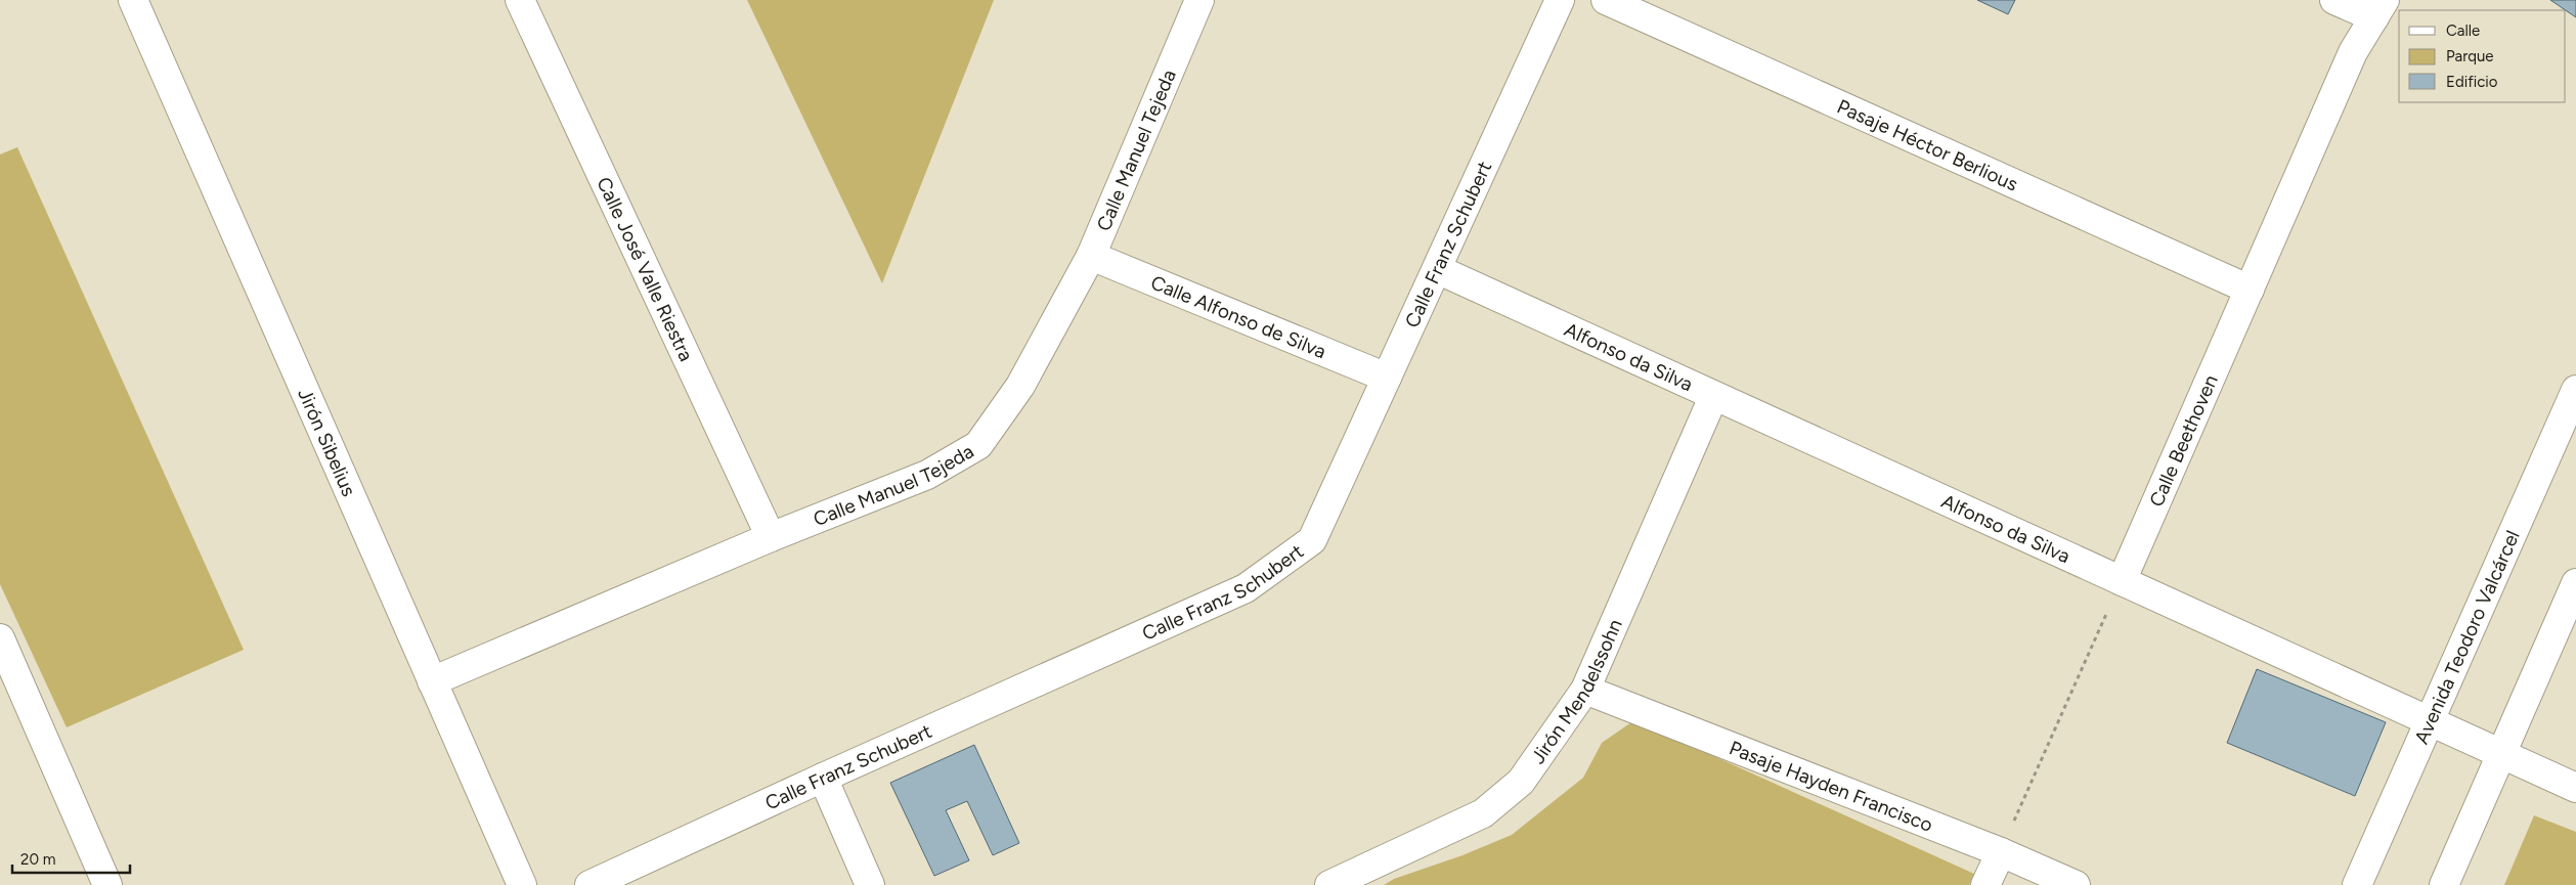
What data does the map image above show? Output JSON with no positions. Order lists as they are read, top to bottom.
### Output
{
  "streets": {
    "street": [
      "Pasaje Héctor Berlious",
      "Calle Manuel Tejeda",
      "Calle Franz Schubert",
      "Calle José Valle Riestra",
      "Calle Alfonso de Silva",
      "Alfonso da Silva",
      "Calle Beethoven",
      "Jirón Sibelius",
      "Avenida Teodoro Valcárcel",
      "Jirón Mendelssohn",
      "Pasaje Hayden Francisco"
    ]
  },
  "crossings": [
    ["Pasaje Héctor Berlious", "Calle Beethoven"],
    ["Calle Manuel Tejeda", "Calle José Valle Riestra"],
    ["Calle Manuel Tejeda", "Calle Alfonso de Silva"],
    ["Calle Manuel Tejeda", "Jirón Sibelius"],
    ["Calle Franz Schubert", "Calle Alfonso de Silva"],
    ["Calle Franz Schubert", "Alfonso da Silva"],
    ["Alfonso da Silva", "Calle Beethoven"],
    ["Alfonso da Silva", "Avenida Teodoro Valcárcel"],
    ["Alfonso da Silva", "Jirón Mendelssohn"],
    ["Jirón Mendelssohn", "Pasaje Hayden Francisco"]
  ],
  "legend": ["Calle", "Parque", "Edificio"],
  "scale_bar": "20 m"
}
